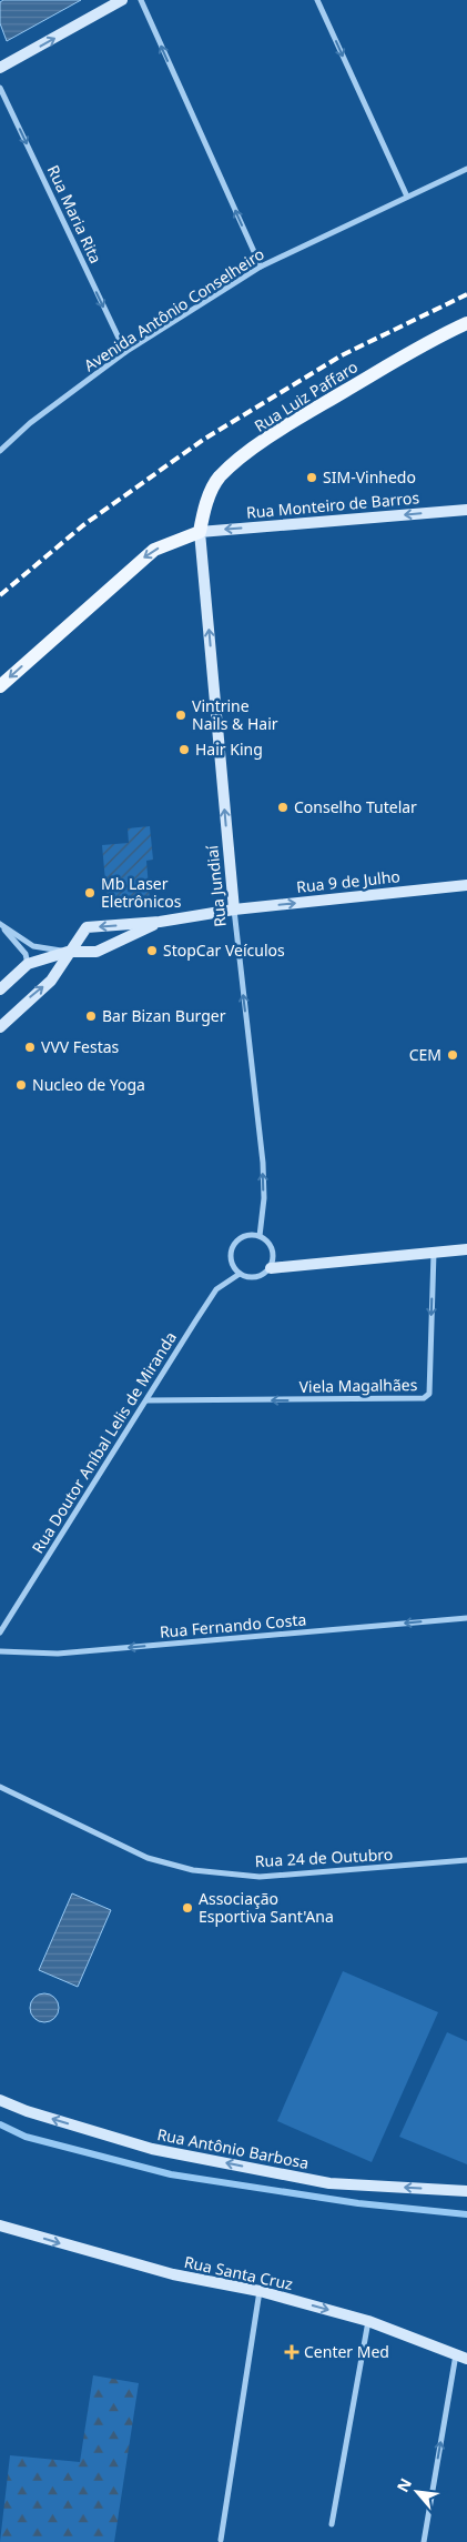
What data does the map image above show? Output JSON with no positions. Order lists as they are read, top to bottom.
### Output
{
  "streets": {
    "main road": ["Rua Luiz Paffaro"],
    "street": [
      "Rua Maria Rita",
      "Avenida Antônio Conselheiro",
      "Rua Monteiro de Barros",
      "Rua 9 de Julho",
      "Rua Jundiaí",
      "Viela Magalhães",
      "Rua Doutor Aníbal Lelis de Miranda",
      "Rua Fernando Costa",
      "Rua 24 de Outubro",
      "Rua Antônio Barbosa",
      "Rua Santa Cruz"
    ]
  },
  "crossings": [
    ["Rua Maria Rita", "Avenida Antônio Conselheiro"],
    ["Rua Luiz Paffaro", "Rua Monteiro de Barros"],
    ["Rua Luiz Paffaro", "Rua Jundiaí"],
    ["Rua Monteiro de Barros", "Rua Jundiaí"],
    ["Rua 9 de Julho", "Rua Jundiaí"],
    ["Rua Jundiaí", "Rua Doutor Aníbal Lelis de Miranda"],
    ["Viela Magalhães", "Rua Doutor Aníbal Lelis de Miranda"]
  ],
  "one_way": [
    "Rua Maria Rita",
    "Rua Monteiro de Barros",
    "Rua 9 de Julho",
    "Rua Jundiaí",
    "Rua Fernando Costa",
    "Rua Antônio Barbosa",
    "Rua Santa Cruz"
  ],
  "places": {
    "other": [
      "SIM-Vinhedo",
      "Vintrine Nails & Hair",
      "Hair King",
      "Conselho Tutelar",
      "Mb Laser Eletrônicos",
      "StopCar Veículos",
      "Bar Bizan Burger",
      "VVV Festas",
      "CEM",
      "Nucleo de Yoga",
      "Associação Esportiva Sant'Ana"
    ],
    "health": ["Center Med"]
  },
  "north": "top left"
}
